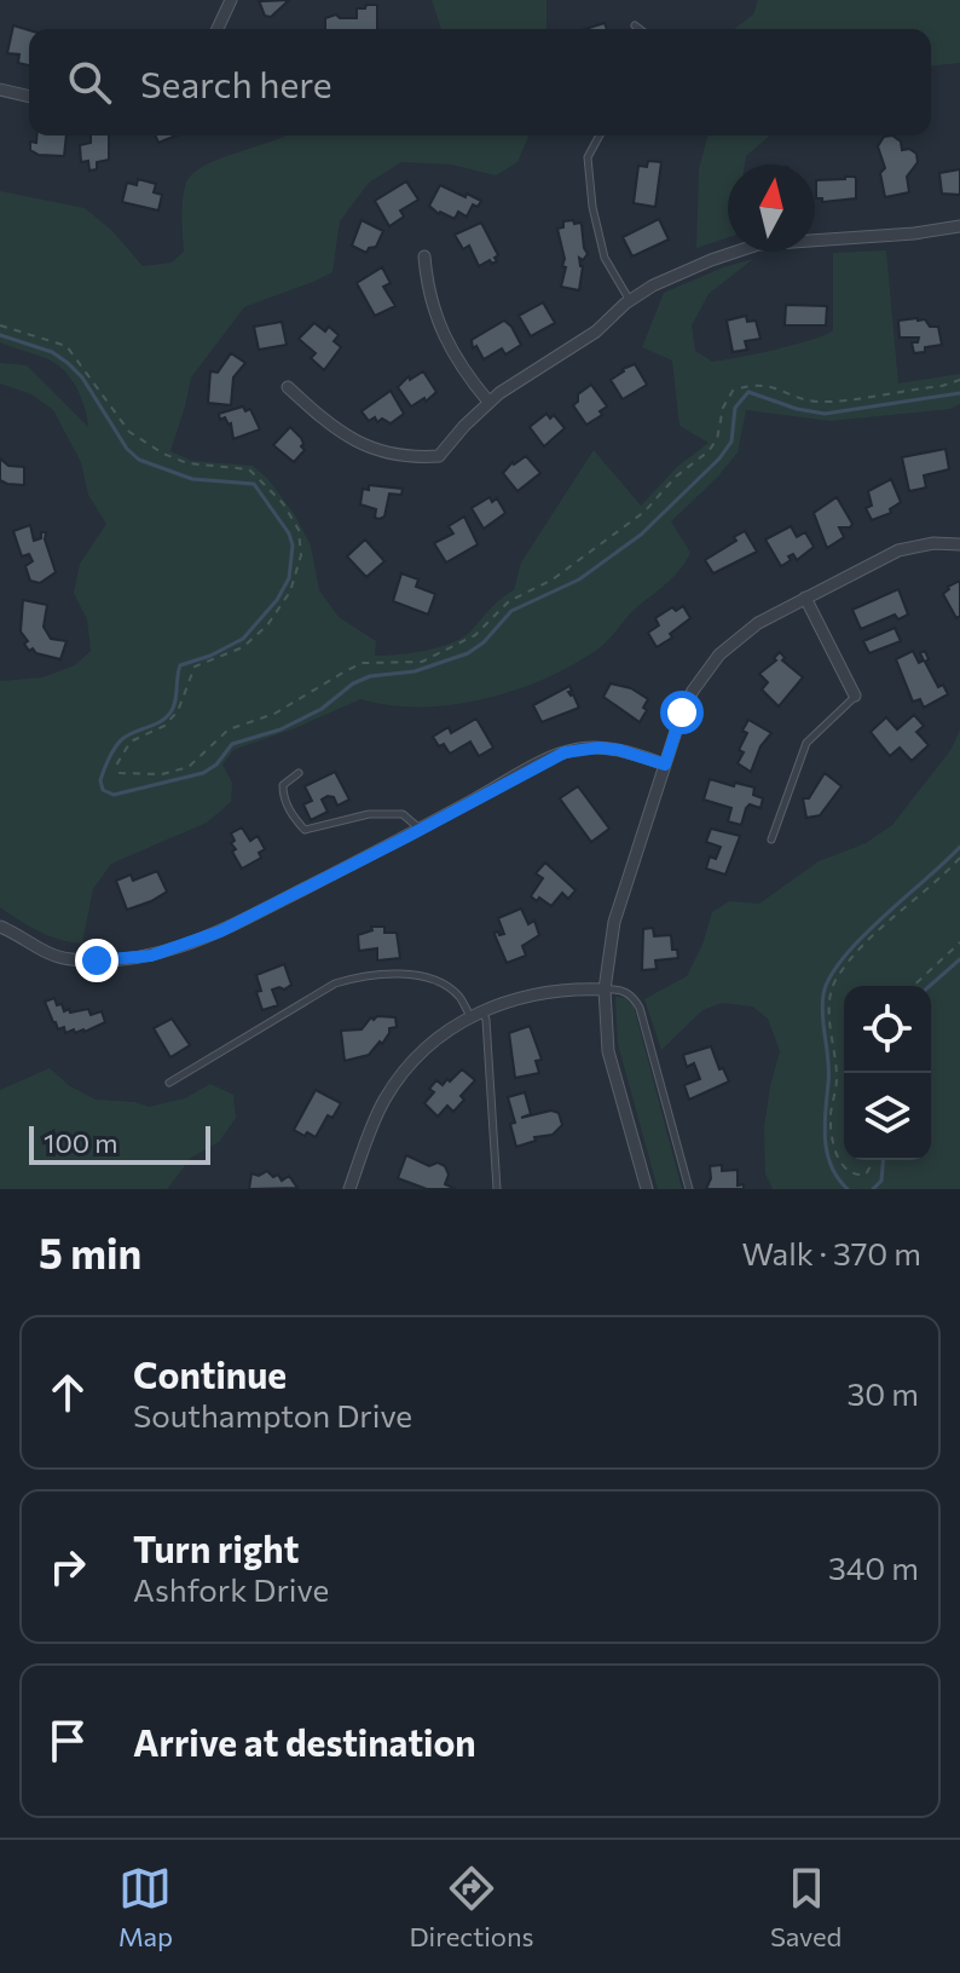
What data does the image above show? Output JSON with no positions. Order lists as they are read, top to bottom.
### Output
{
  "scale_bar": "100 m",
  "north": "top",
  "page": {
    "search": "Search here",
    "scale": "100 m",
    "heading": ["5 min", "Walk · 370 m"],
    "list": [
      ["Continue", "Southampton Drive", "30 m"],
      ["Turn right", "Ashfork Drive", "340 m"],
      "Arrive at destination"
    ],
    "nav": ["Map", "Directions", "Saved"]
  }
}
